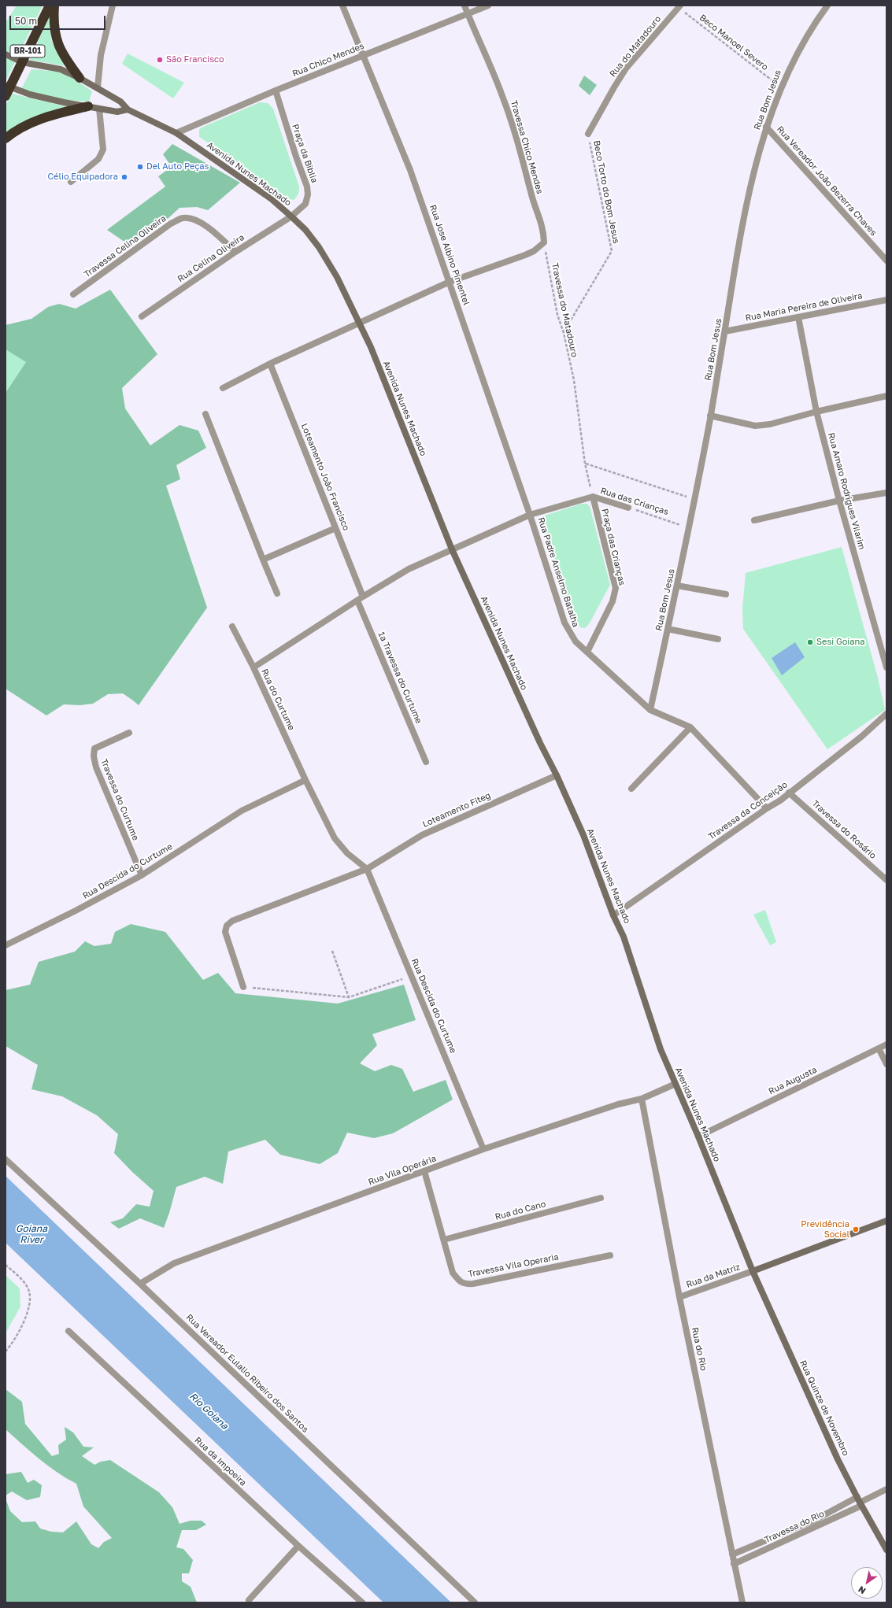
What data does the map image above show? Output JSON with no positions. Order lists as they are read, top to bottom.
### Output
{
  "streets": {
    "highway": ["BR-101"],
    "street": [
      "Rua do Matadouro",
      "Rua Chico Mendes",
      "Rua Bom Jesus",
      "Travessa Chico Mendes",
      "Praça da Biblia",
      "Avenida Nunes Machado",
      "Rua Vereador João Bezerra Chaves",
      "Travessa Celina Oliveira",
      "Rua Jose Albino Pimentel",
      "Rua Celina Oliveira",
      "Rua Maria Pereira de Oliveira",
      "Loteamento João Francisco",
      "Rua Amaro Rodrigues Vilarim",
      "Rua das Crianças",
      "Praça das Crianças",
      "Rua Padre Anselmo Batalha",
      "1ª Travessa do Curtume",
      "Rua do Curtume",
      "Travessa do Curtume",
      "Loteamento Fiteg",
      "Travessa da Conceição",
      "Travessa do Rosário",
      "Rua Descida do Curtume",
      "Rua Augusta",
      "Rua Vila Operária",
      "Rua do Cano",
      "Travessa Vila Operaria",
      "Rua da Matriz",
      "Rua do Rio",
      "Rua Vereador Eulalio Ribeiro dos Santos",
      "Rua Quinze de Novembro",
      "Rua da Impoeira",
      "Travessa do Rio"
    ],
    "path": ["Beco Manoel Severo", "Beco Torto do Bom Jesus", "Travessa do Matadouro"]
  },
  "crossings": [
    ["Beco Manoel Severo", "Rua do Matadouro"],
    ["Beco Manoel Severo", "Rua Bom Jesus"],
    ["Rua do Matadouro", "Beco Torto do Bom Jesus"],
    ["BR-101", "Avenida Nunes Machado"],
    ["Rua Chico Mendes", "Travessa Chico Mendes"],
    ["Rua Chico Mendes", "Praça da Biblia"],
    ["Rua Chico Mendes", "Avenida Nunes Machado"],
    ["Rua Chico Mendes", "Rua Jose Albino Pimentel"],
    ["Rua Bom Jesus", "Rua Vereador João Bezerra Chaves"],
    ["Rua Bom Jesus", "Rua Maria Pereira de Oliveira"],
    ["Rua Bom Jesus", "Rua das Crianças"],
    ["Rua Bom Jesus", "Rua Padre Anselmo Batalha"],
    ["Travessa Chico Mendes", "Travessa do Matadouro"],
    ["Praça da Biblia", "Avenida Nunes Machado"],
    ["Praça da Biblia", "Rua Celina Oliveira"],
    ["Avenida Nunes Machado", "Rua Celina Oliveira"],
    ["Avenida Nunes Machado", "Rua das Crianças"],
    ["Avenida Nunes Machado", "Rua do Curtume"],
    ["Avenida Nunes Machado", "Loteamento Fiteg"],
    ["Avenida Nunes Machado", "Travessa da Conceição"],
    ["Avenida Nunes Machado", "Rua Augusta"],
    ["Avenida Nunes Machado", "Rua Vila Operária"],
    ["Avenida Nunes Machado", "Rua da Matriz"],
    ["Avenida Nunes Machado", "Rua Quinze de Novembro"],
    ["Beco Torto do Bom Jesus", "Travessa do Matadouro"],
    ["Travessa Celina Oliveira", "Rua Celina Oliveira"],
    ["Rua Jose Albino Pimentel", "Rua das Crianças"],
    ["Rua Jose Albino Pimentel", "Rua Padre Anselmo Batalha"],
    ["Rua Maria Pereira de Oliveira", "Rua Amaro Rodrigues Vilarim"],
    ["Travessa do Matadouro", "Rua das Crianças"],
    ["Travessa do Matadouro", "Praça das Crianças"],
    ["Loteamento João Francisco", "Rua do Curtume"],
    ["Rua das Crianças", "Praça das Crianças"],
    ["Rua das Crianças", "Rua Padre Anselmo Batalha"],
    ["Rua das Crianças", "Rua do Curtume"],
    ["Praça das Crianças", "Rua Padre Anselmo Batalha"],
    ["Rua Padre Anselmo Batalha", "Travessa da Conceição"],
    ["1ª Travessa do Curtume", "Rua do Curtume"],
    ["Rua do Curtume", "Loteamento Fiteg"],
    ["Rua do Curtume", "Rua Descida do Curtume"],
    ["Travessa do Curtume", "Rua Descida do Curtume"],
    ["Loteamento Fiteg", "Rua Descida do Curtume"],
    ["Travessa da Conceição", "Travessa do Rosário"],
    ["Rua Descida do Curtume", "Rua Vila Operária"],
    ["Rua Vila Operária", "Travessa Vila Operaria"],
    ["Rua Vila Operária", "Rua do Rio"],
    ["Rua Vila Operária", "Rua Vereador Eulalio Ribeiro dos Santos"],
    ["Rua do Cano", "Travessa Vila Operaria"],
    ["Rua da Matriz", "Rua do Rio"],
    ["Rua da Matriz", "Rua Quinze de Novembro"],
    ["Rua do Rio", "Travessa do Rio"],
    ["Rua Quinze de Novembro", "Travessa do Rio"]
  ],
  "water": ["Goiana River", "Rio Goiana"],
  "places": [
    "São Francisco",
    "Del Auto Peças",
    "Célio Equipadora",
    "Sesi Goiana",
    "Previdência Social"
  ],
  "scale_bar": "50 m",
  "north": "bottom left"
}
